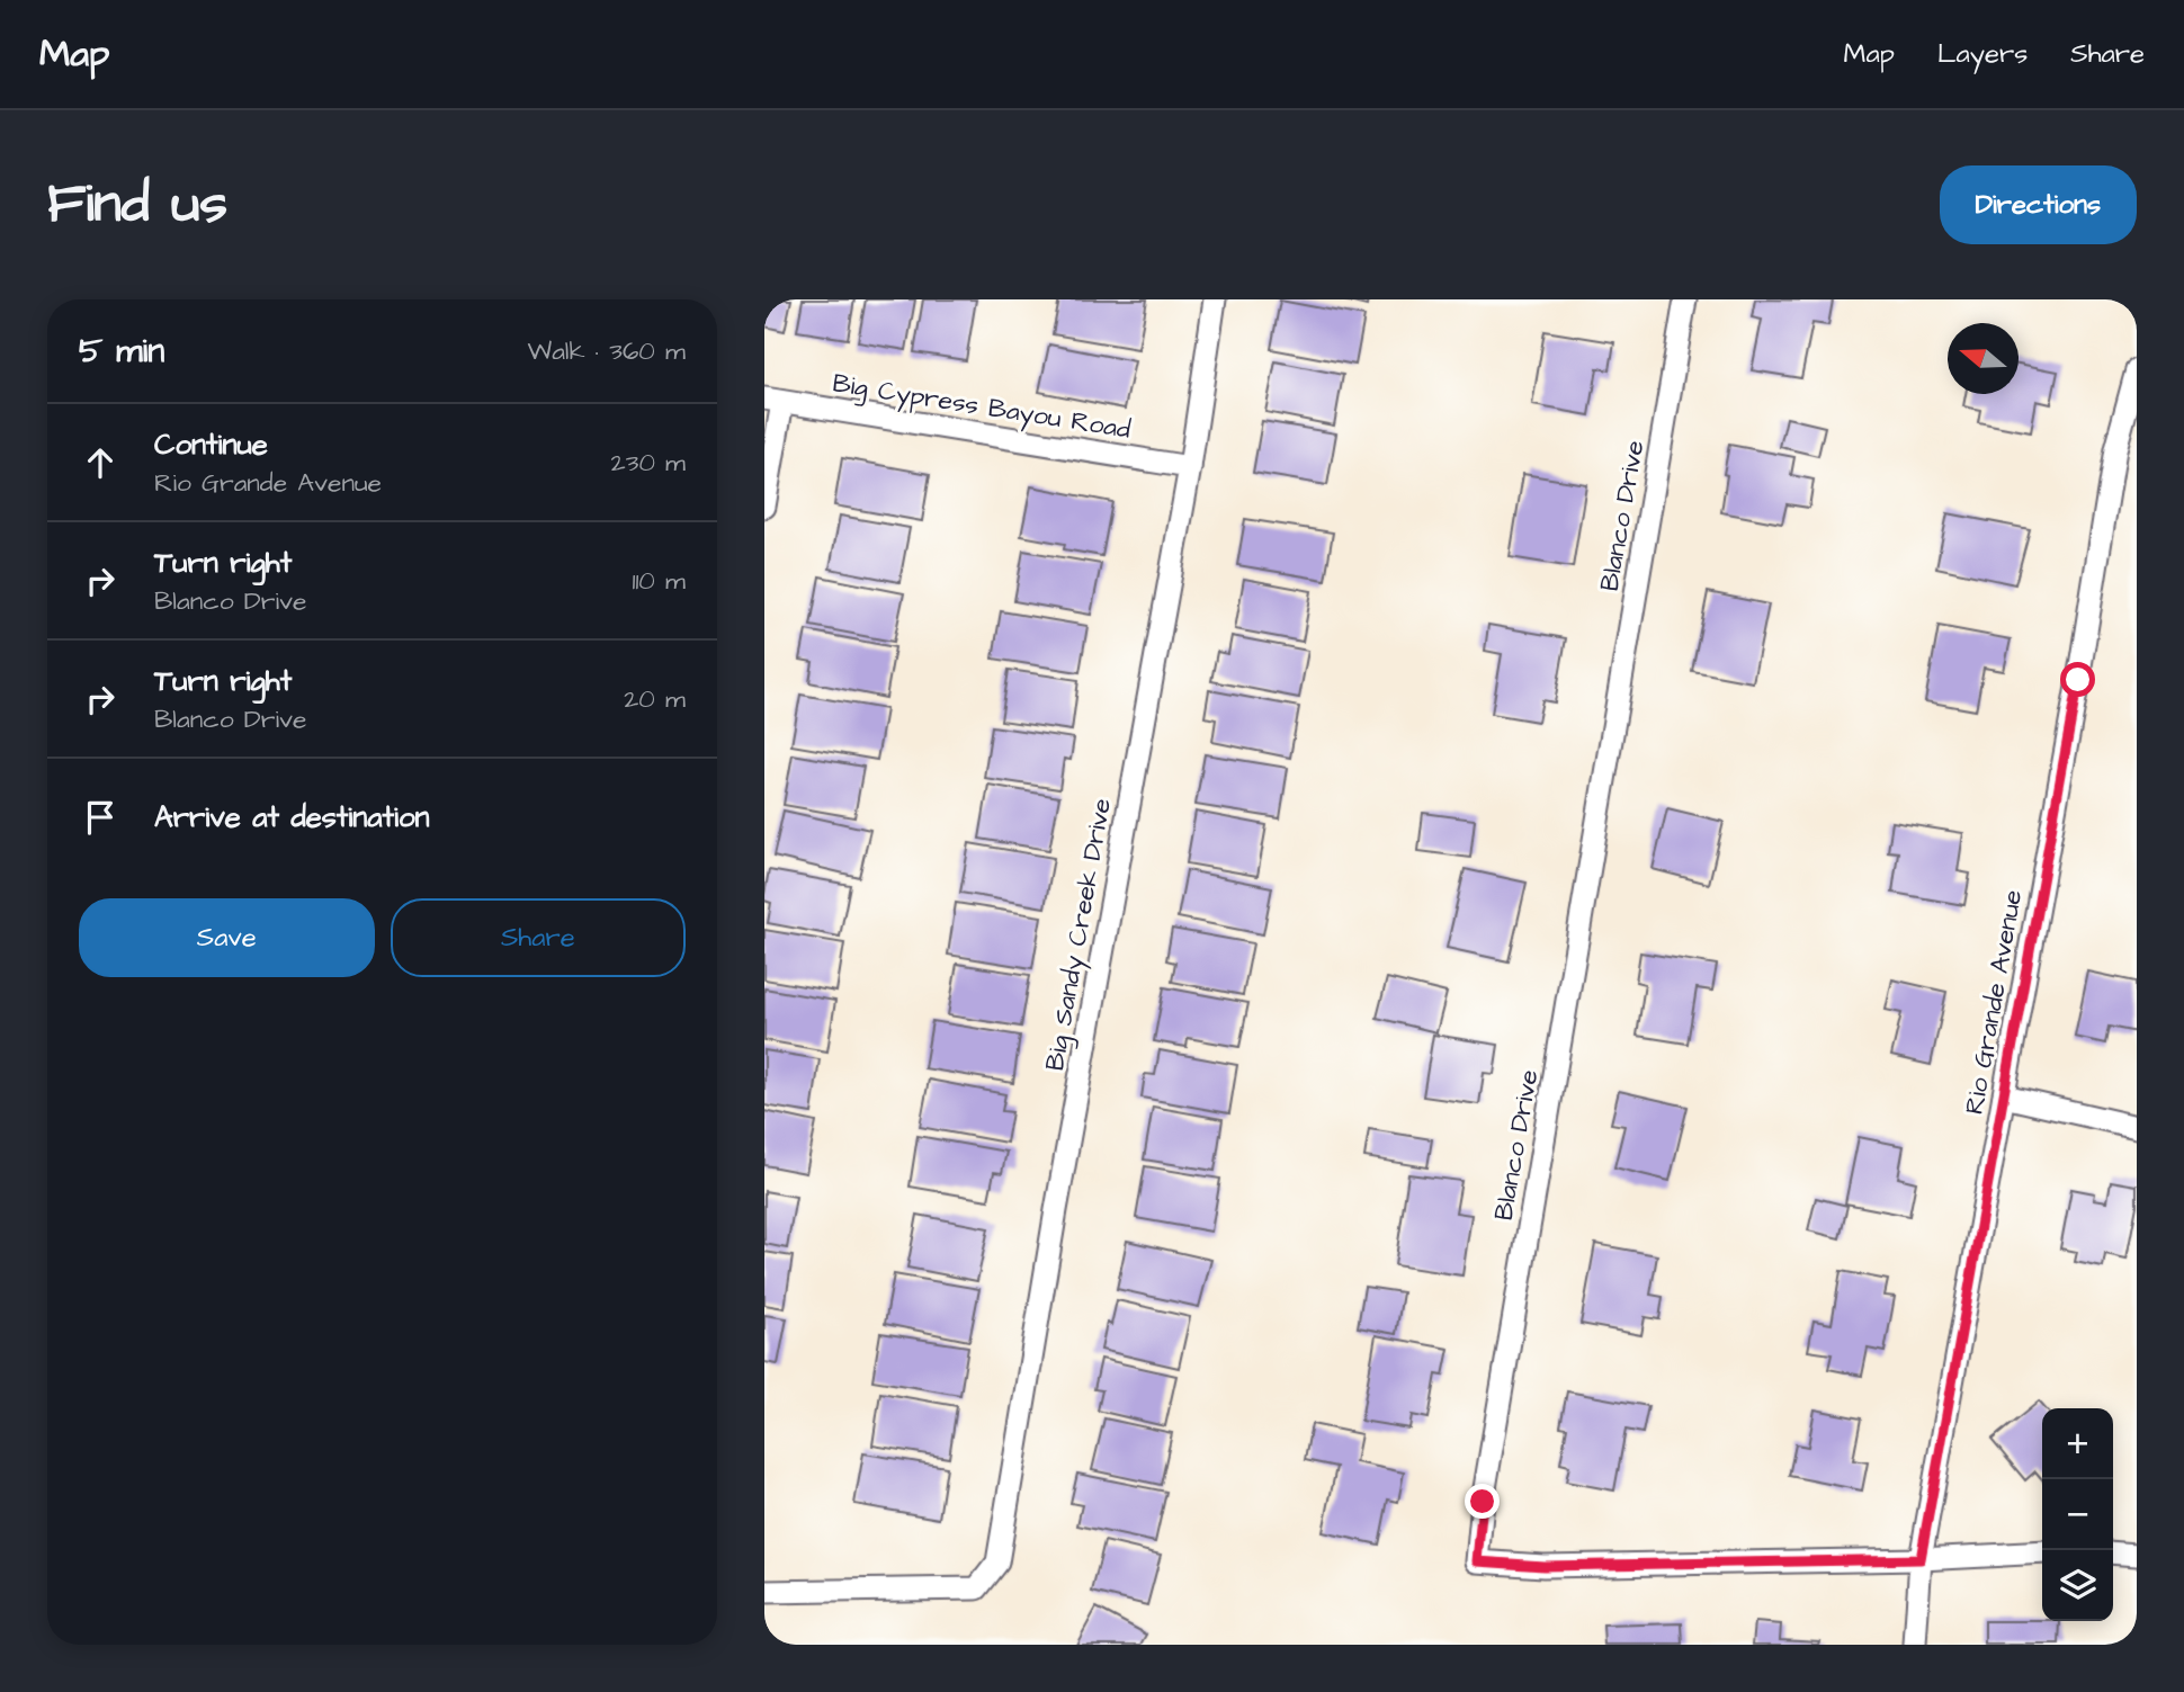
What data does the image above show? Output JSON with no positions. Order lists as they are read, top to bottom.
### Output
{
  "streets": {
    "street": [
      "Big Cypress Bayou Road",
      "Blanco Drive",
      "Big Sandy Creek Drive",
      "Rio Grande Avenue"
    ]
  },
  "crossings": [
    ["Big Cypress Bayou Road", "Big Sandy Creek Drive"],
    ["Blanco Drive", "Rio Grande Avenue"]
  ],
  "north": "left",
  "page": {
    "header": "Map",
    "nav": ["Map", "Layers", "Share"],
    "buttons": [
      "Directions",
      ["Save", "Share"]
    ],
    "title": "Find us",
    "heading": ["5 min", "Walk · 360 m"],
    "list": [
      ["Continue", "Rio Grande Avenue", "230 m"],
      ["Turn right", "Blanco Drive", "110 m"],
      ["Turn right", "Blanco Drive", "20 m"],
      "Arrive at destination"
    ],
    "map_buttons": ["+", "−"]
  }
}
